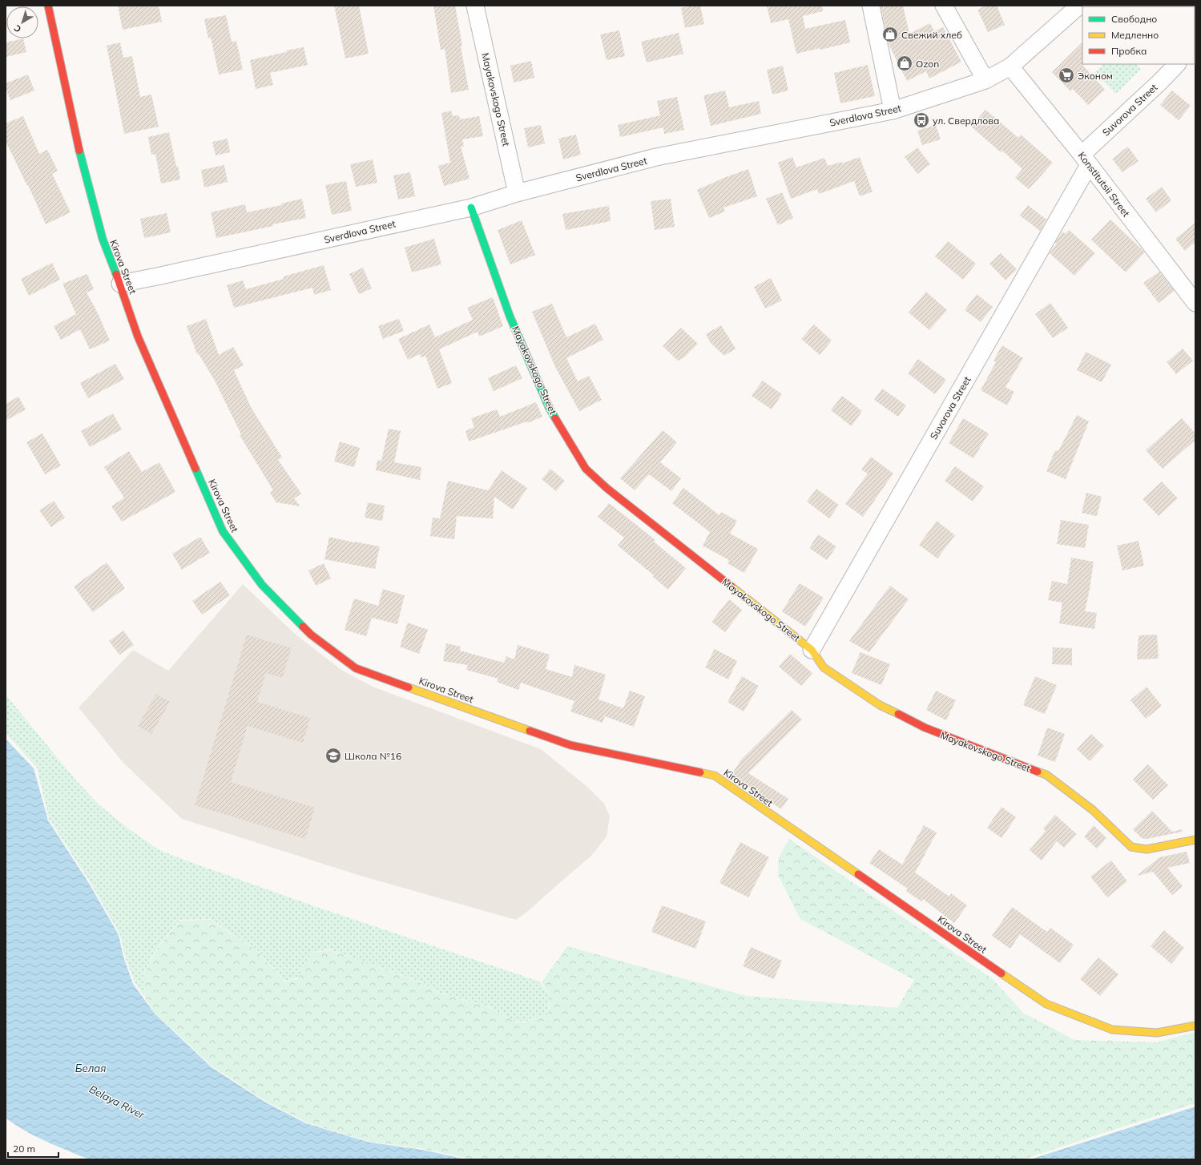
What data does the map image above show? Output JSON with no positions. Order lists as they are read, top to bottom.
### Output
{
  "streets": {
    "street": [
      "Mayakovskogo Street",
      "Suvorova Street",
      "Sverdlova Street",
      "Konstitutsii Street",
      "Kirova Street"
    ]
  },
  "crossings": [
    ["Mayakovskogo Street", "Suvorova Street"],
    ["Mayakovskogo Street", "Sverdlova Street"],
    ["Suvorova Street", "Konstitutsii Street"],
    ["Sverdlova Street", "Konstitutsii Street"],
    ["Sverdlova Street", "Kirova Street"]
  ],
  "water": ["Белая", "Belaya River"],
  "places": {
    "shop": ["Свежий хлеб", "Ozon"],
    "supermarket": ["Эконом"],
    "bus stop": ["ул. Свердлова"],
    "school or university": ["Школа №16"]
  },
  "legend": ["Свободно", "Медленно", "Пробка"],
  "scale_bar": "20 m",
  "north": "bottom left"
}
